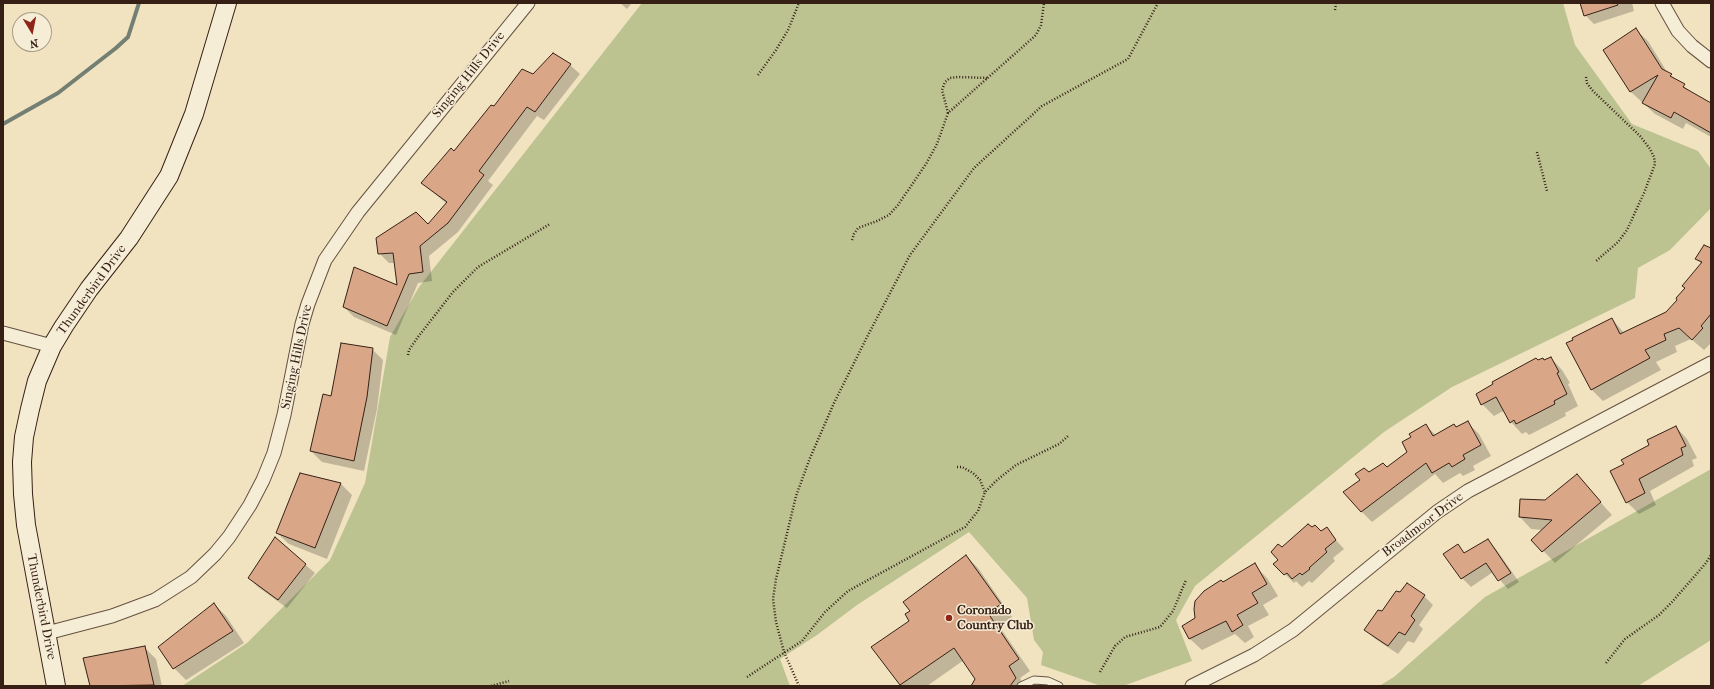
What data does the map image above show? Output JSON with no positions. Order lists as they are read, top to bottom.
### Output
{
  "streets": {
    "street": ["Singing Hills Drive", "Thunderbird Drive", "Broadmoor Drive"]
  },
  "crossings": [
    ["Singing Hills Drive", "Thunderbird Drive"]
  ],
  "places": ["Coronado Country Club"],
  "north": "bottom"
}
